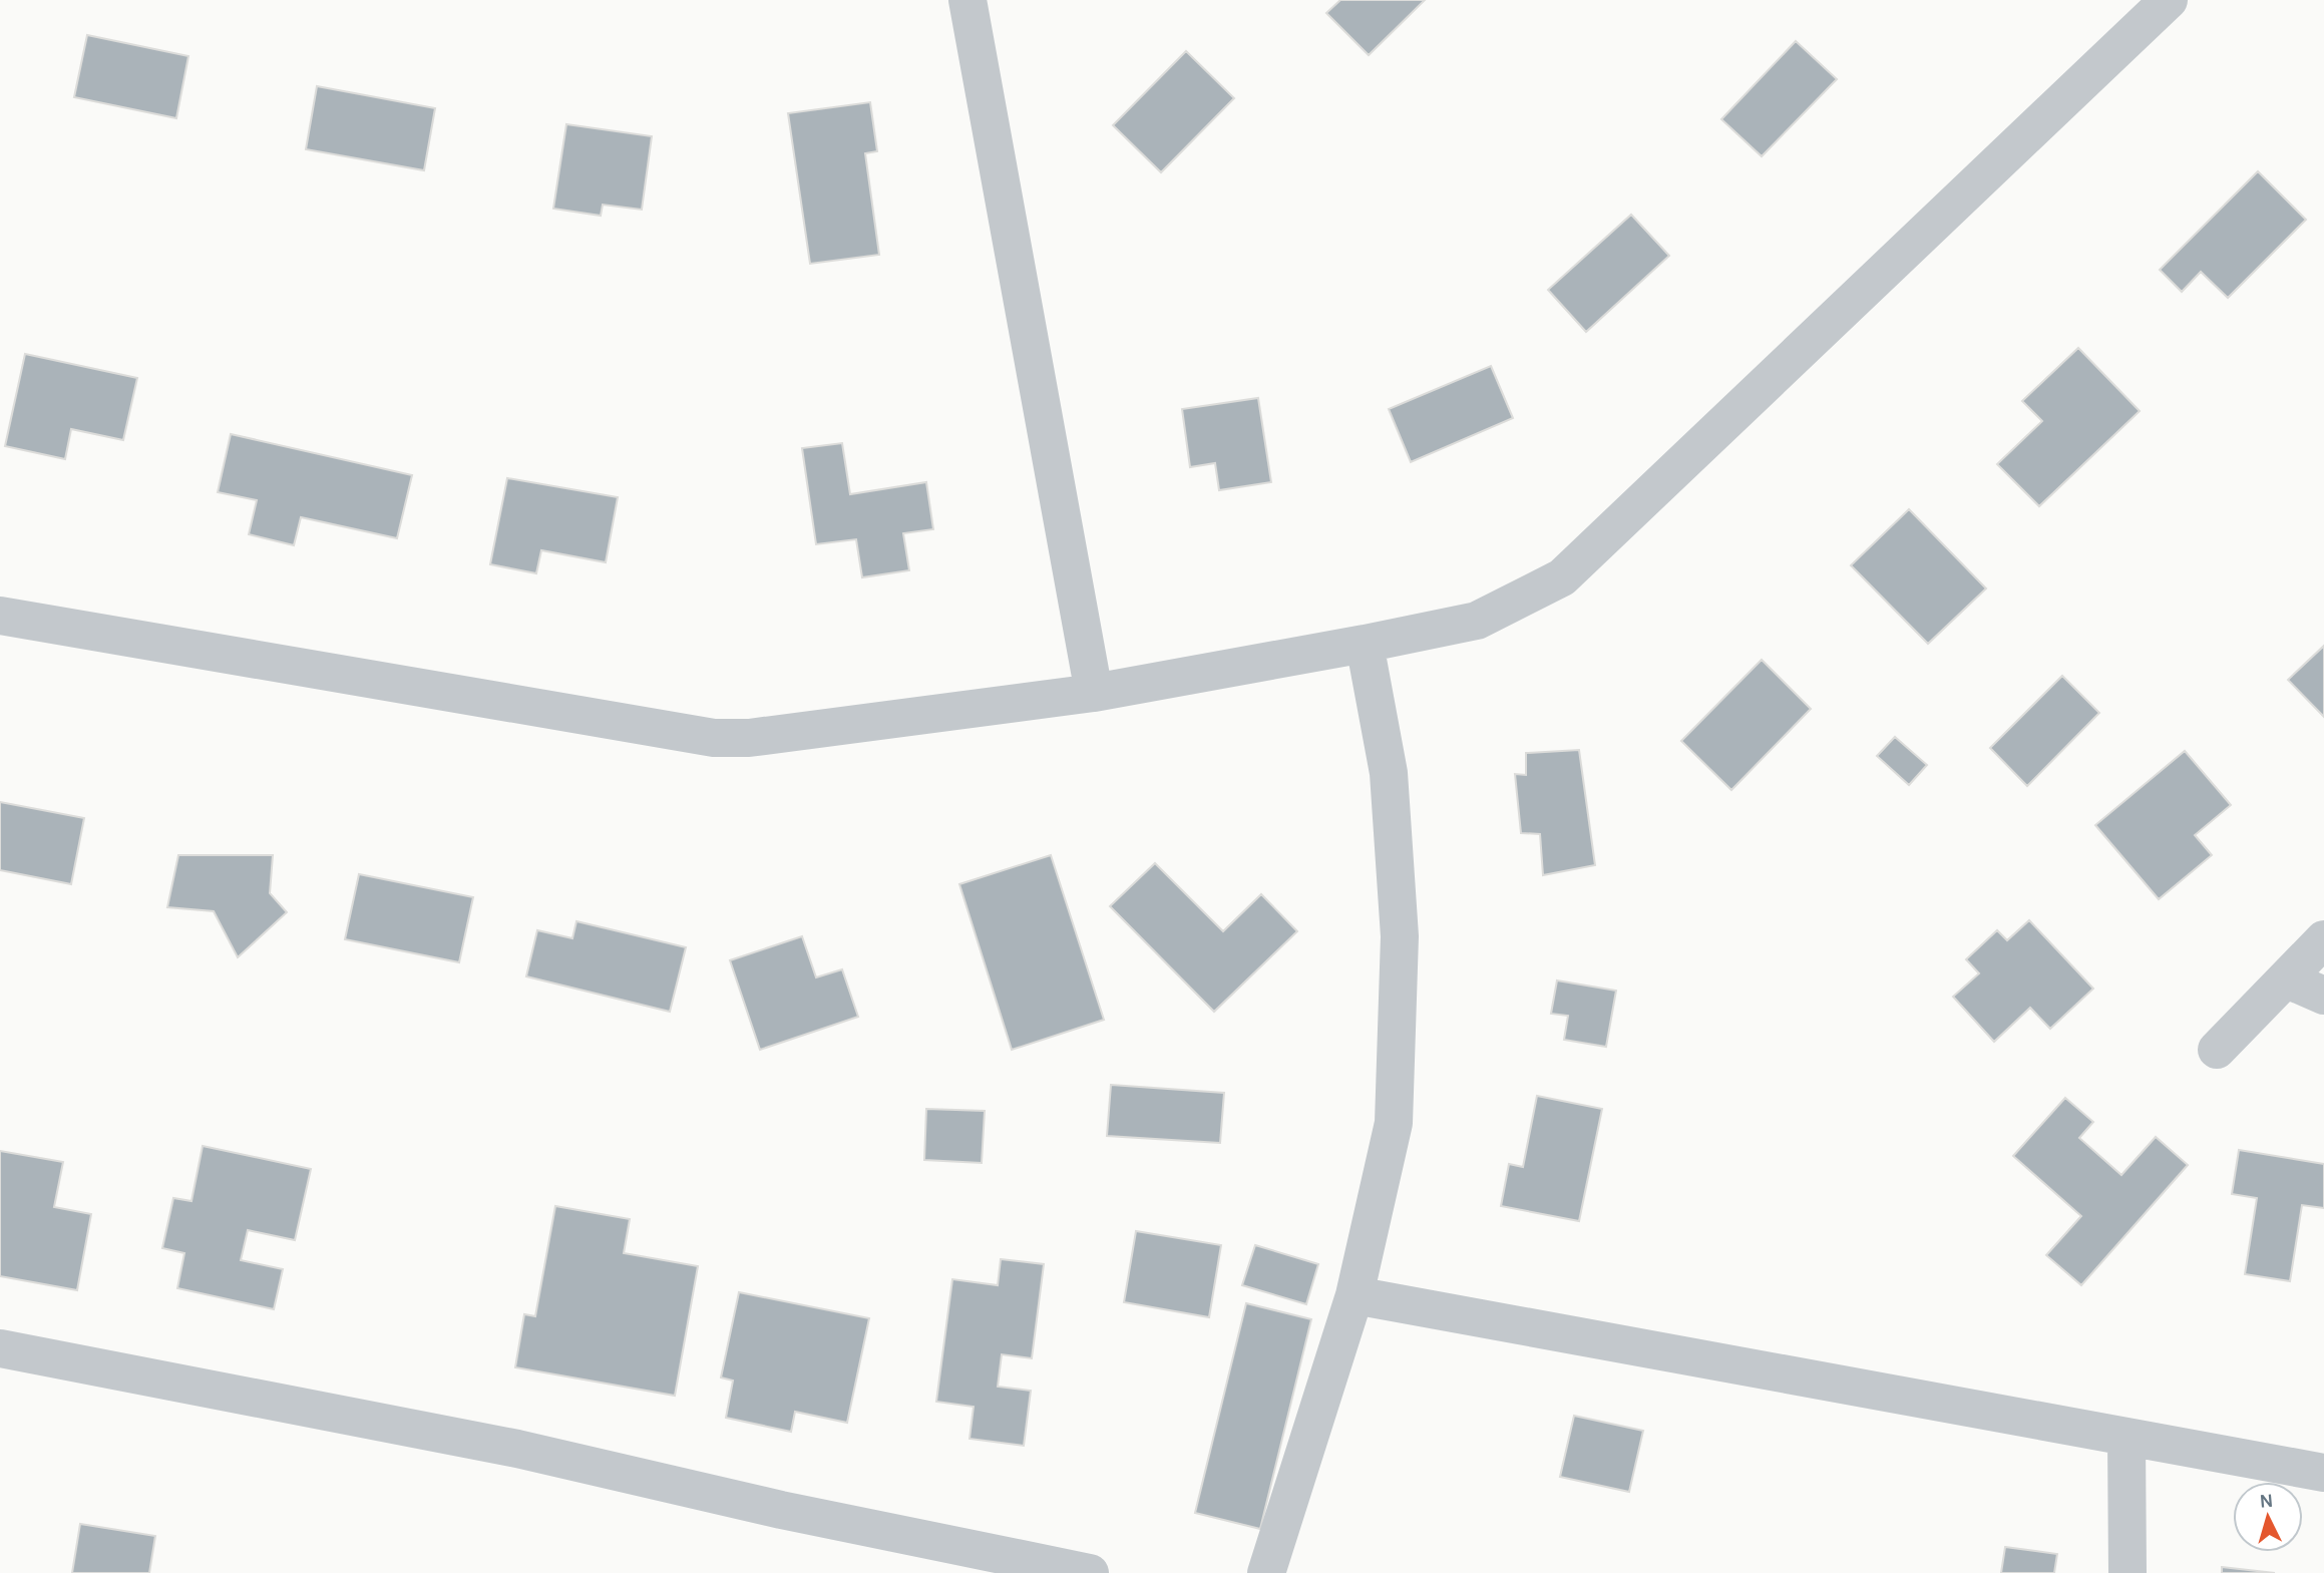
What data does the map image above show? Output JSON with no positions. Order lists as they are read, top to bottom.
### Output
{
  "north": "top"
}
